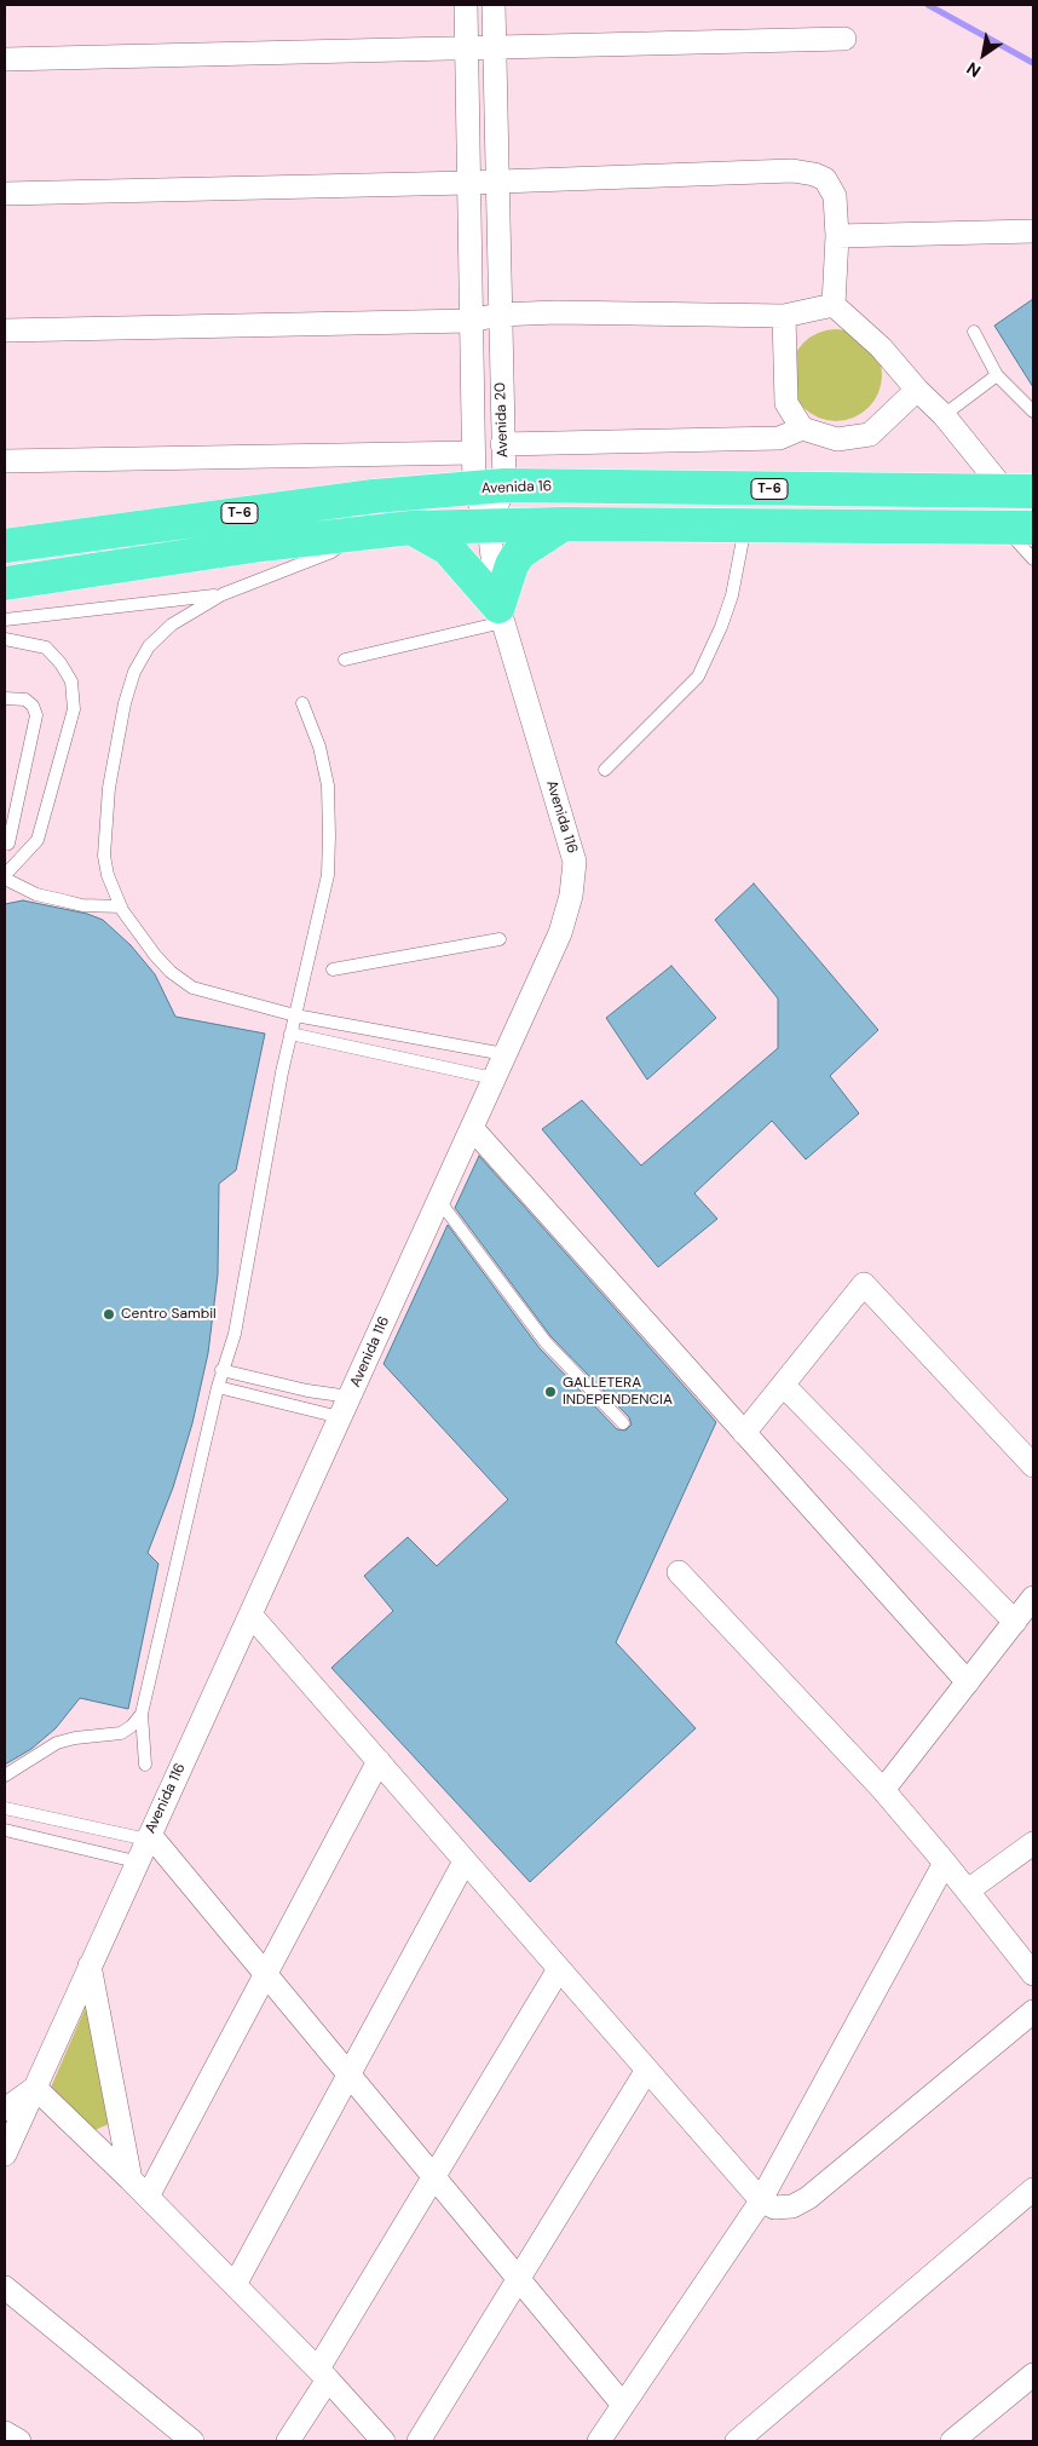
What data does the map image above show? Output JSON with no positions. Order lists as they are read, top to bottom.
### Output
{
  "streets": {
    "highway": ["Avenida 16", "T-6"],
    "street": ["Avenida 20", "Avenida 116"]
  },
  "crossings": [
    ["Avenida 20", "Avenida 16"],
    ["Avenida 20", "T-6"],
    ["Avenida 20", "Avenida 116"],
    ["T-6", "Avenida 116"]
  ],
  "places": ["Centro Sambil", "GALLETERA INDEPENDENCIA"],
  "north": "bottom left"
}
